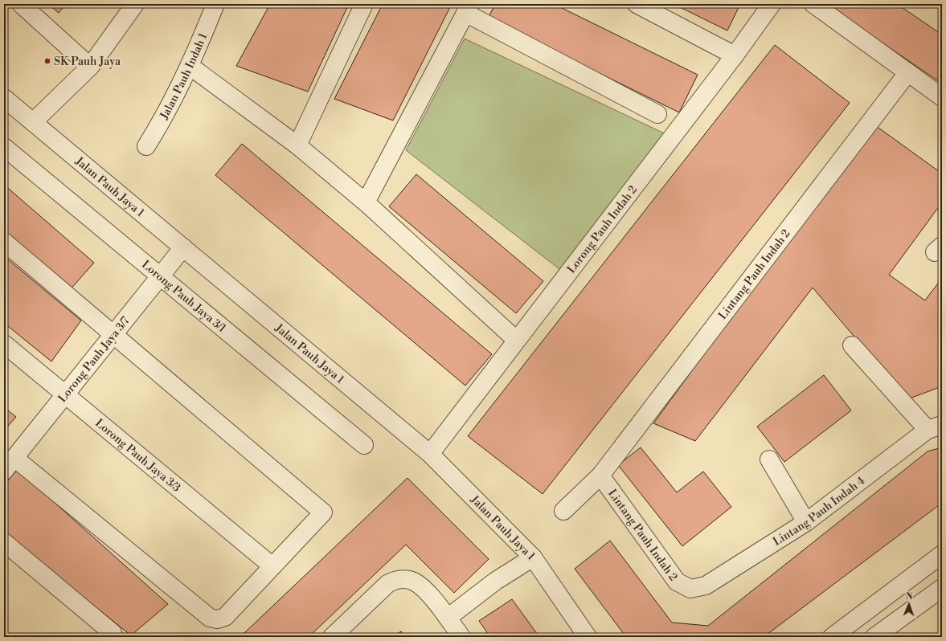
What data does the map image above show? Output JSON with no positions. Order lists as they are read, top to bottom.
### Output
{
  "streets": {
    "street": [
      "Jalan Pauh Indah 1",
      "Jalan Pauh Jaya 1",
      "Lorong Pauh Indah 2",
      "Lintang Pauh Indah 2",
      "Lorong Pauh Jaya 3/1",
      "Lorong Pauh Jaya 3/7",
      "Lorong Pauh Jaya 3/3",
      "Lintang Pauh Indah 4"
    ]
  },
  "crossings": [
    ["Jalan Pauh Jaya 1", "Lorong Pauh Indah 2"],
    ["Jalan Pauh Jaya 1", "Lorong Pauh Jaya 3/7"],
    ["Lintang Pauh Indah 2", "Lintang Pauh Indah 4"],
    ["Lorong Pauh Jaya 3/1", "Lorong Pauh Jaya 3/7"],
    ["Lorong Pauh Jaya 3/7", "Lorong Pauh Jaya 3/3"]
  ],
  "places": ["SK Pauh Jaya"],
  "north": "top"
}
